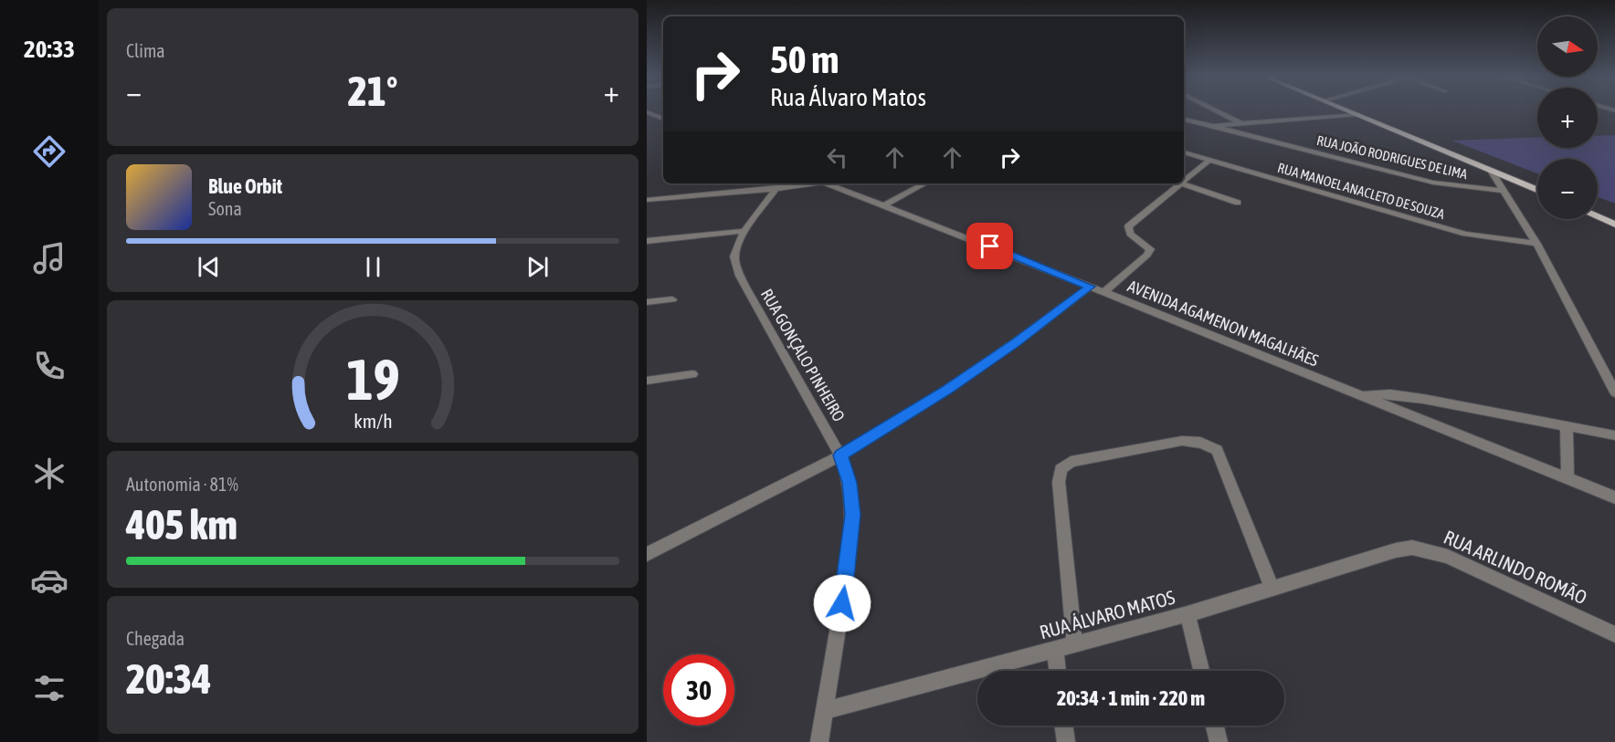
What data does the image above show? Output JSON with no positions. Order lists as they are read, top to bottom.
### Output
{
  "streets": {
    "street": [
      "RUA JOÃO RODRIGUES DE LIMA",
      "RUA MANOEL ANACLETO DE SOUZA",
      "AVENIDA AGAMENON MAGALHÃES",
      "RUA GONÇALO PINHEIRO",
      "RUA ARLINDO ROMÃO",
      "RUA ÁLVARO MATOS"
    ]
  },
  "crossings": [
    ["RUA GONÇALO PINHEIRO", "RUA ÁLVARO MATOS"],
    ["RUA ARLINDO ROMÃO", "RUA ÁLVARO MATOS"]
  ],
  "north": "right",
  "page": {
    "tabs": "20:33",
    "tile": [
      "Clima",
      ["Autonomia · 81%", "405 km"],
      ["Chegada", "20:34"]
    ],
    "map_buttons": ["+", "−"],
    "turn": ["50 m", "Rua Álvaro Matos"],
    "heat": ["−", "21°", "+"],
    "song": ["Blue Orbit", "Sona"],
    "limit": "30",
    "trip": "20:34 · 1 min · 220 m",
    "gauge": ["19", "km/h"]
  }
}
